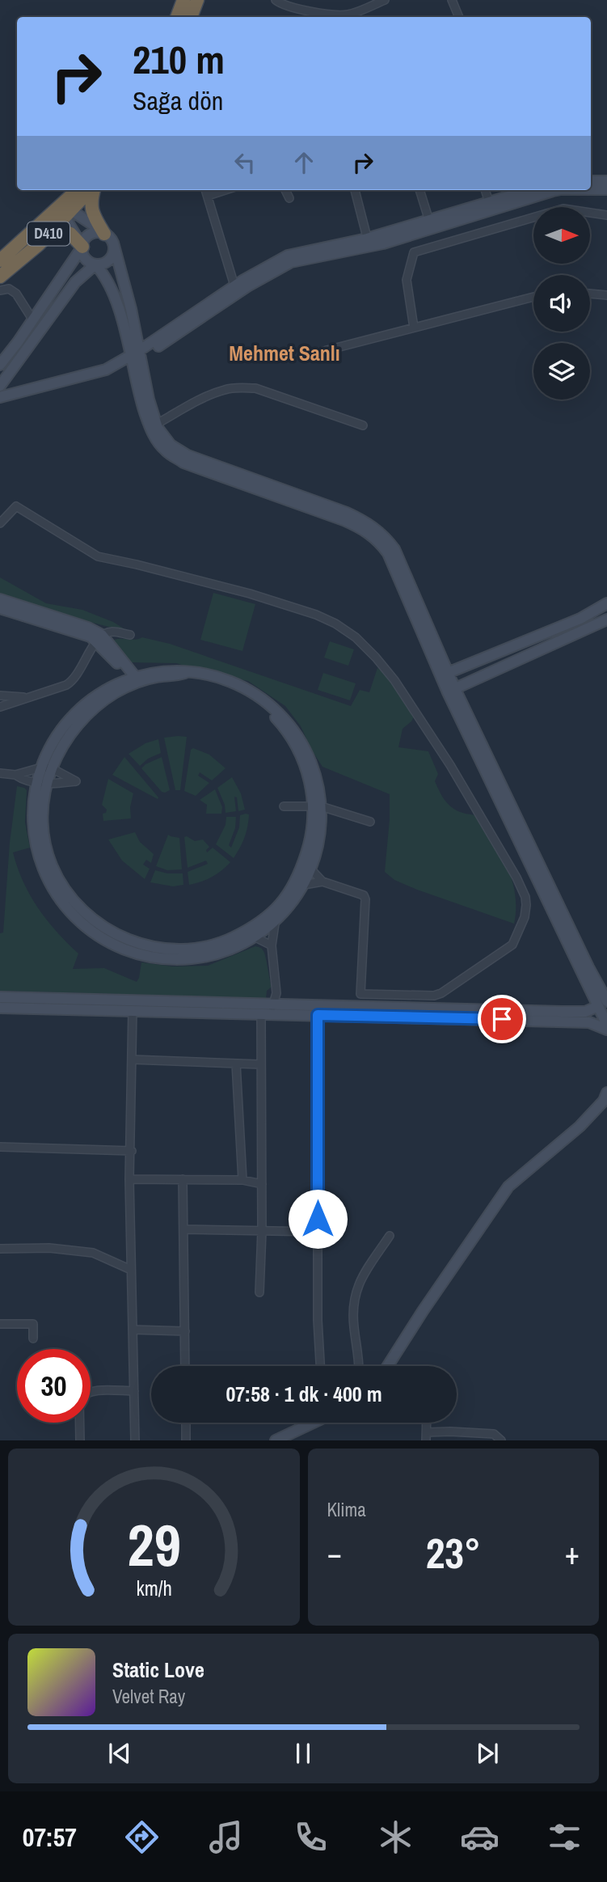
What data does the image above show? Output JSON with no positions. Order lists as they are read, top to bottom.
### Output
{
  "streets": {
    "highway": ["D410"]
  },
  "districts": ["Mehmet Sanlı"],
  "north": "right",
  "page": {
    "turn": ["210 m", "Sağa dön"],
    "limit": "30",
    "trip": "07:58 · 1 dk · 400 m",
    "tile": "Klima",
    "heat": ["−", "23°", "+"],
    "song": ["Static Love", "Velvet Ray"],
    "tabs": "07:57",
    "gauge": ["29", "km/h"]
  }
}
